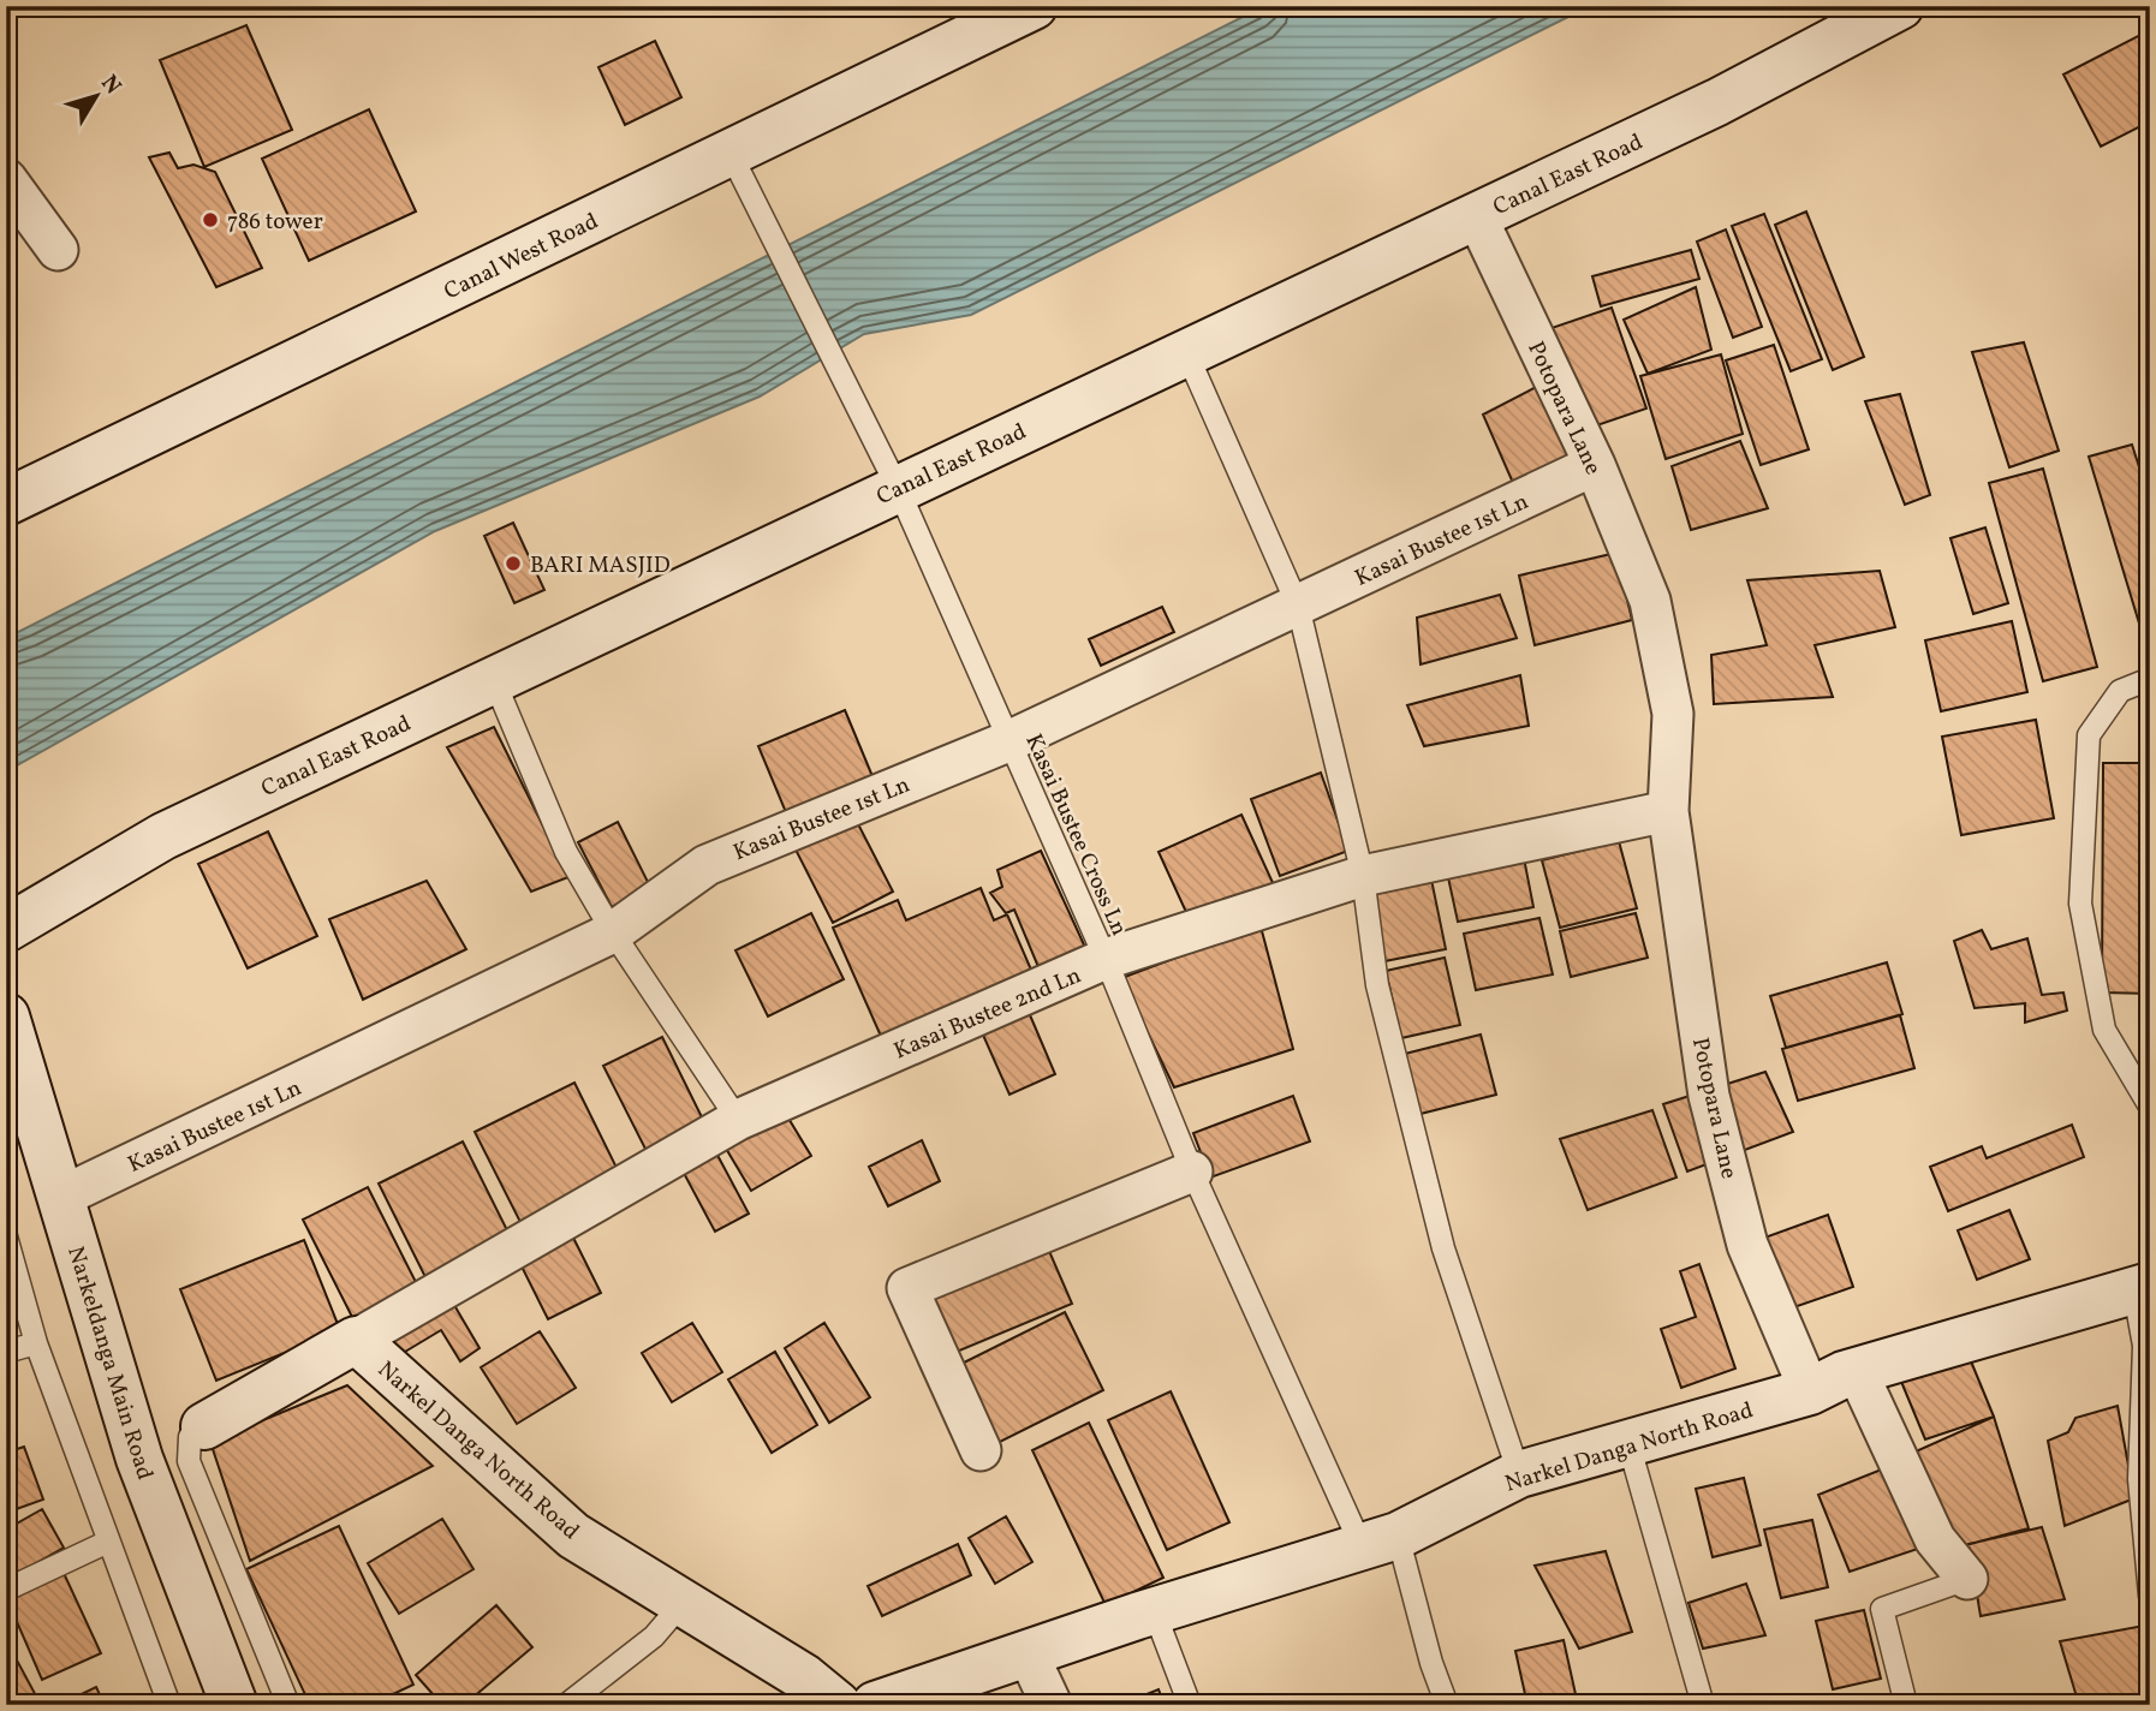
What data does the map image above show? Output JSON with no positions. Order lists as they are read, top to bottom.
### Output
{
  "streets": {
    "main road": [
      "Canal East Road",
      "Canal West Road",
      "Narkeldanga Main Road",
      "Narkel Danga North Road"
    ],
    "street": ["Potopara Lane", "Kasai Bustee 1st Ln", "Kasai Bustee 2nd Ln"],
    "lane": ["Kasai Bustee Cross Ln"]
  },
  "crossings": [
    ["Canal East Road", "Potopara Lane"],
    ["Canal East Road", "Kasai Bustee Cross Ln"],
    ["Canal West Road", "Kasai Bustee Cross Ln"],
    ["Potopara Lane", "Kasai Bustee 1st Ln"],
    ["Potopara Lane", "Kasai Bustee 2nd Ln"],
    ["Potopara Lane", "Narkel Danga North Road"],
    ["Kasai Bustee 1st Ln", "Kasai Bustee Cross Ln"],
    ["Kasai Bustee 1st Ln", "Narkeldanga Main Road"],
    ["Kasai Bustee Cross Ln", "Kasai Bustee 2nd Ln"],
    ["Kasai Bustee Cross Ln", "Narkel Danga North Road"],
    ["Kasai Bustee 2nd Ln", "Narkel Danga North Road"]
  ],
  "places": ["786 tower", "BARI MASJID"],
  "north": "top right"
}
